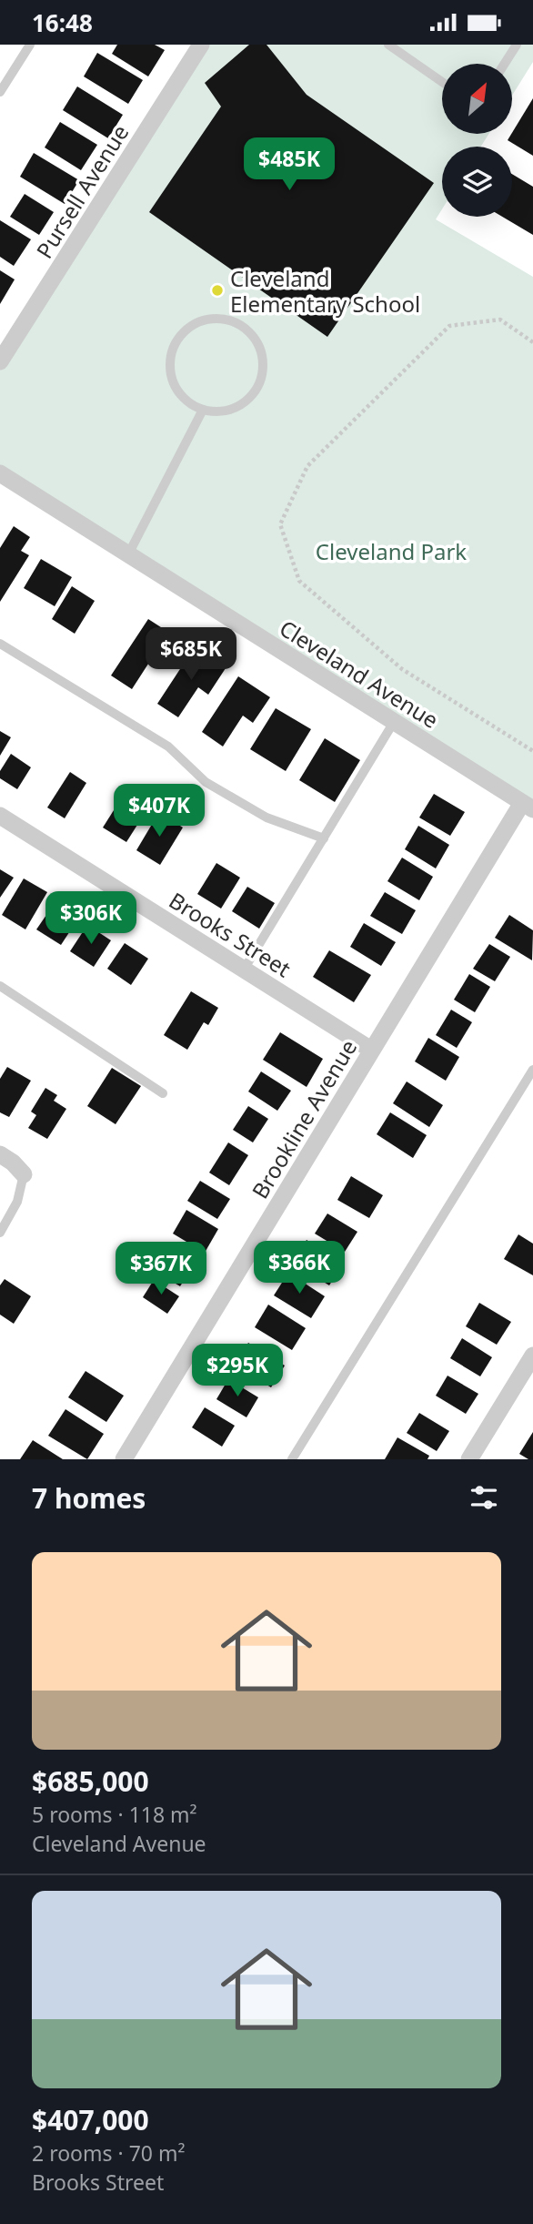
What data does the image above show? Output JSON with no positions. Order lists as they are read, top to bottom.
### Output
{
  "streets": {
    "street": [
      "Pursell Avenue",
      "Cleveland Avenue",
      "Brooks Street",
      "Brookline Avenue"
    ]
  },
  "crossings": [
    ["Cleveland Avenue", "Brookline Avenue"],
    ["Brooks Street", "Brookline Avenue"]
  ],
  "parks": ["Cleveland Park"],
  "places": ["Cleveland Elementary School"],
  "north": "top right",
  "page": {
    "status": "16:48",
    "price": [
      "$485K",
      "$685K",
      "$407K",
      "$306K",
      "$366K",
      "$367K",
      "$295K"
    ],
    "heading": "7 homes",
    "list": [
      {
        "name": "$685,000",
        "note": "5 rooms · 118 m² · Cleveland Avenue"
      },
      {
        "name": "$407,000",
        "note": "2 rooms · 70 m² · Brooks Street"
      }
    ]
  }
}
